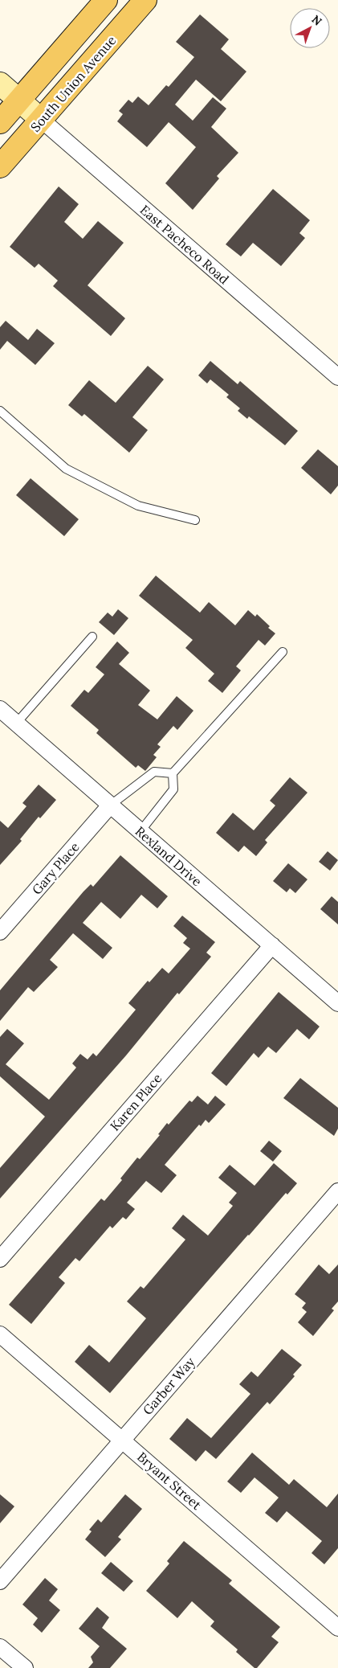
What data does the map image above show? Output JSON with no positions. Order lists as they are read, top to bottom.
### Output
{
  "streets": {
    "main road": ["South Union Avenue"],
    "street": [
      "East Pacheco Road",
      "Rexland Drive",
      "Gary Place",
      "Karen Place",
      "Garber Way",
      "Bryant Street"
    ]
  },
  "crossings": [
    ["South Union Avenue", "East Pacheco Road"],
    ["Rexland Drive", "Gary Place"],
    ["Rexland Drive", "Karen Place"],
    ["Garber Way", "Bryant Street"]
  ],
  "north": "top right"
}
